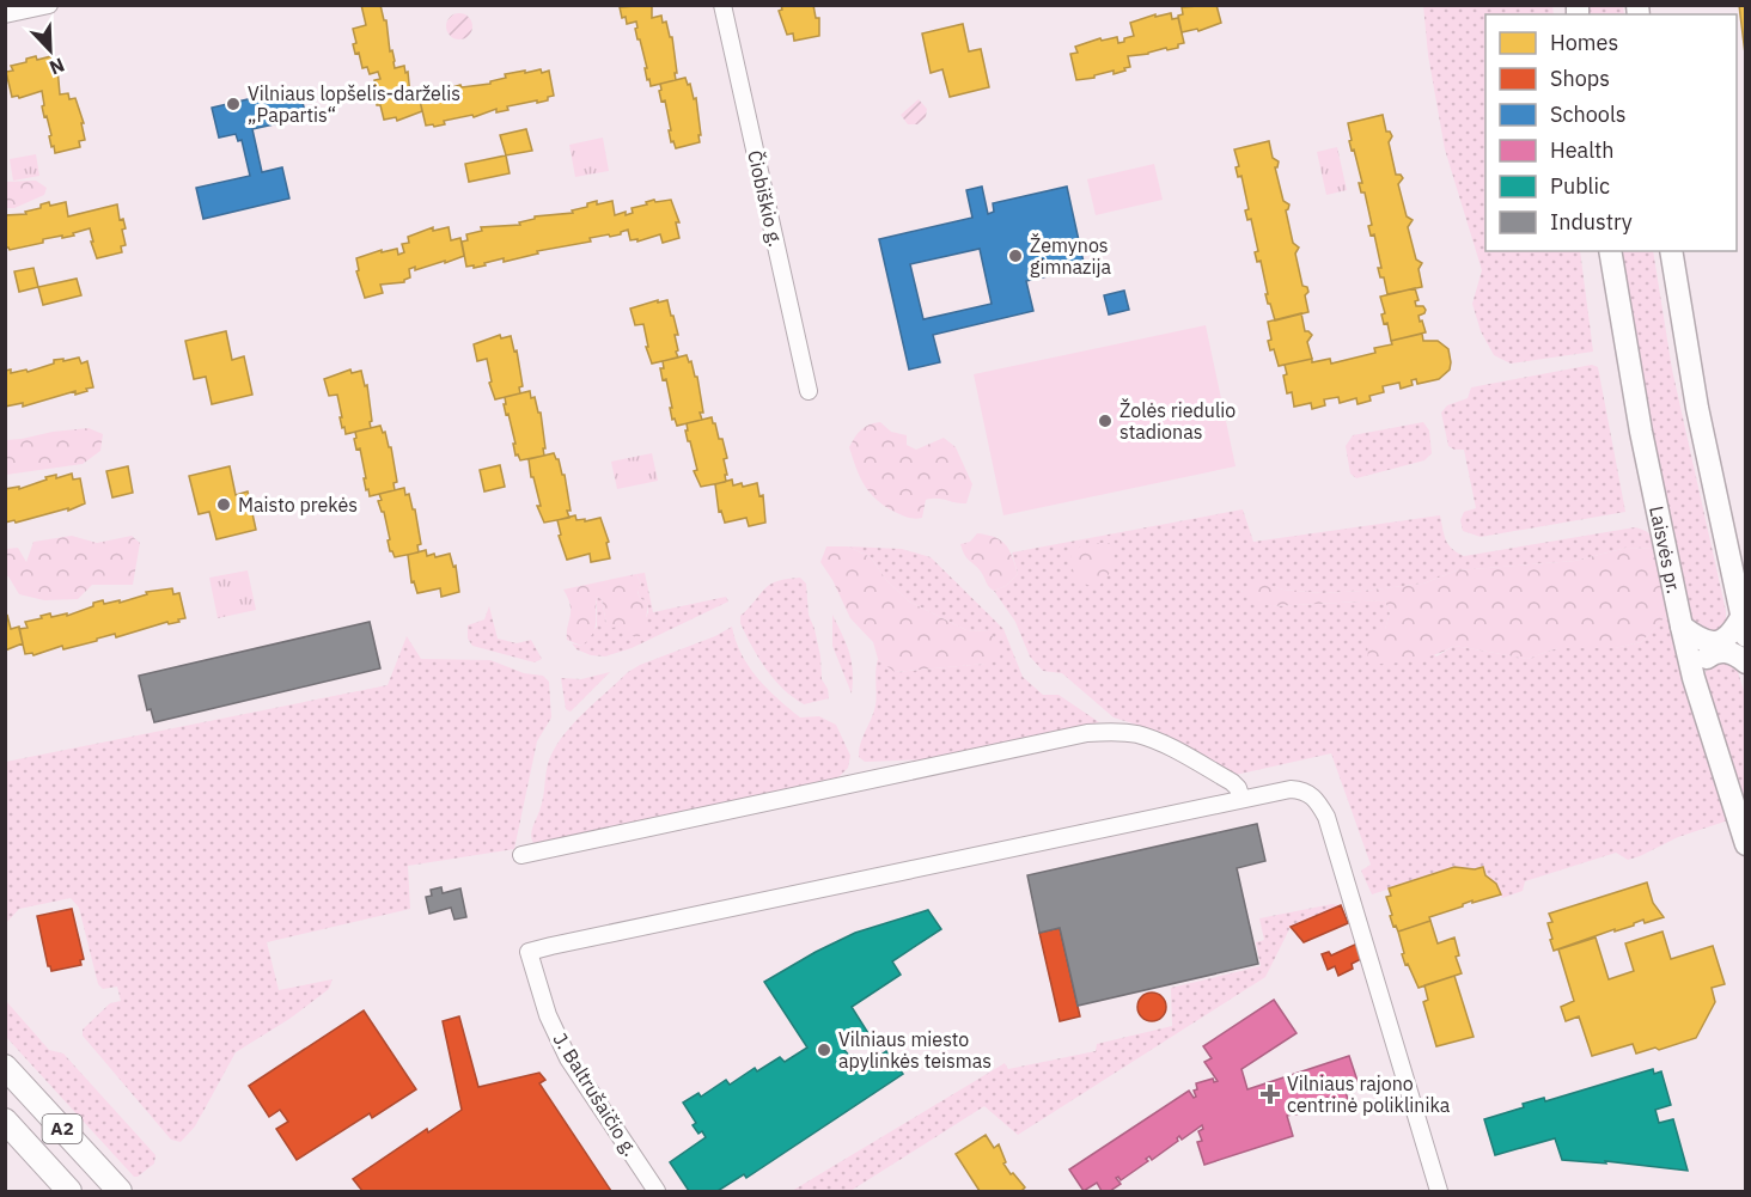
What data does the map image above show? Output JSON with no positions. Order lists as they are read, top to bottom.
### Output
{
  "streets": {
    "highway": ["A2"],
    "main road": ["Laisvės pr."],
    "street": ["Čiobiškio g.", "J. Baltrušaičio g."]
  },
  "places": {
    "other": [
      "Vilniaus lopšelis-darželis „Papartis“",
      "Žemynos gimnazija",
      "Žolės riedulio stadionas",
      "Maisto prekės",
      "Vilniaus miesto apylinkės teismas"
    ],
    "health": ["Vilniaus rajono centrinė poliklinika"]
  },
  "legend": [
    "Homes",
    "Shops",
    "Schools",
    "Health",
    "Public",
    "Industry"
  ],
  "north": "bottom right"
}
